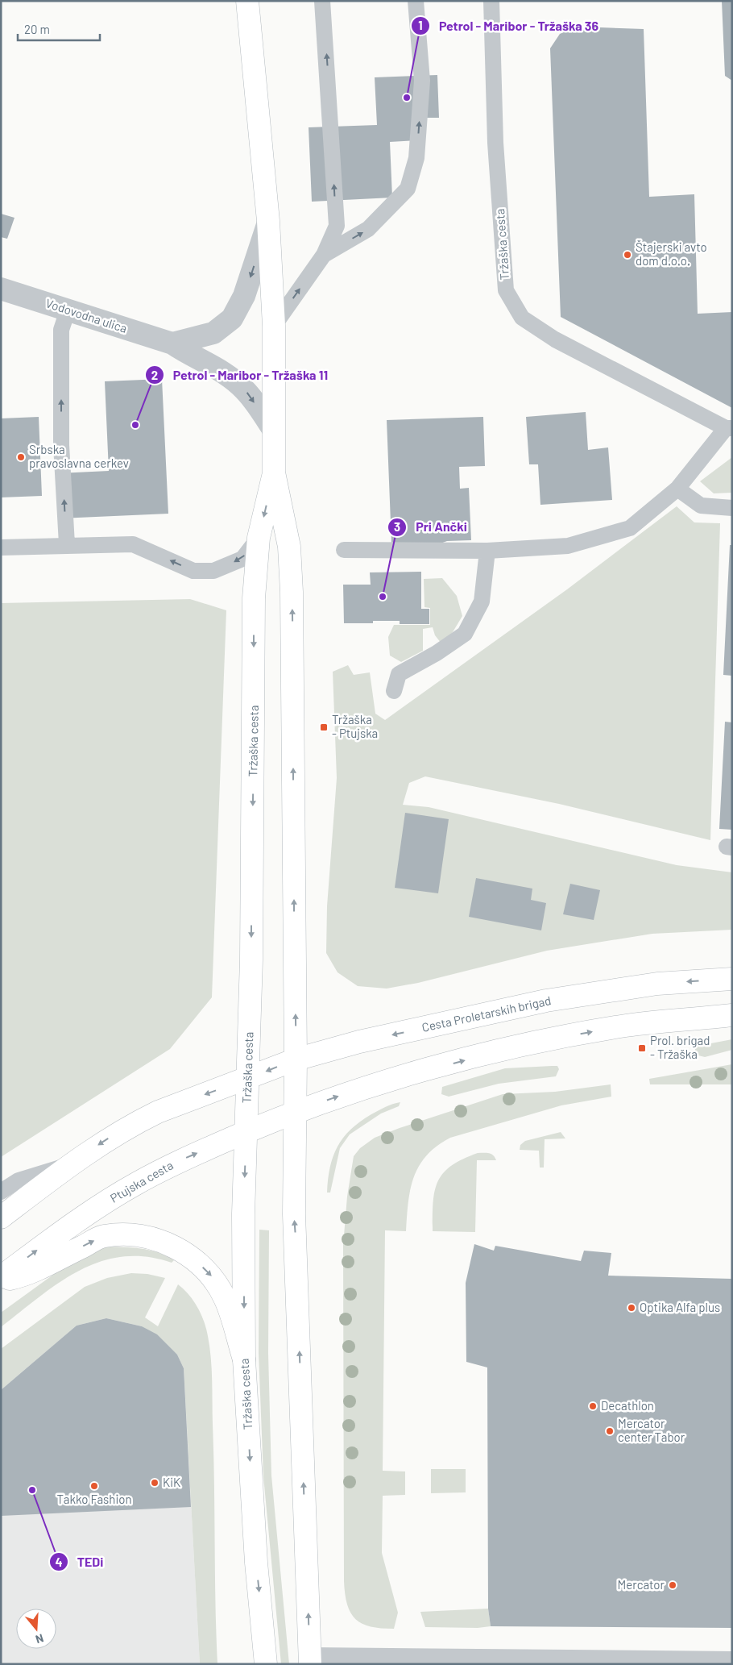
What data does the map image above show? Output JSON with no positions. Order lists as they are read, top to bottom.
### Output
{
  "streets": {
    "main road": ["Tržaška cesta", "Cesta Proletarskih brigad", "Ptujska cesta"],
    "street": ["Vodovodna ulica"]
  },
  "crossings": [
    ["Tržaška cesta", "Cesta Proletarskih brigad"],
    ["Tržaška cesta", "Ptujska cesta"]
  ],
  "places": {
    "other": [
      "Petrol - Maribor - Tržaška 36",
      "Štajerski avto dom d.o.o.",
      "Petrol - Maribor - Tržaška 11",
      "Srbska pravoslavna cerkev",
      "Pri Ančki",
      "Optika Alfa plus",
      "Decathlon",
      "Mercator center Tabor",
      "KiK",
      "Takko Fashion",
      "TEDi",
      "Mercator"
    ],
    "transit": ["Tržaška - Ptujska", "Prol. brigad - Tržaška"]
  },
  "scale_bar": "20 m",
  "north": "bottom"
}
